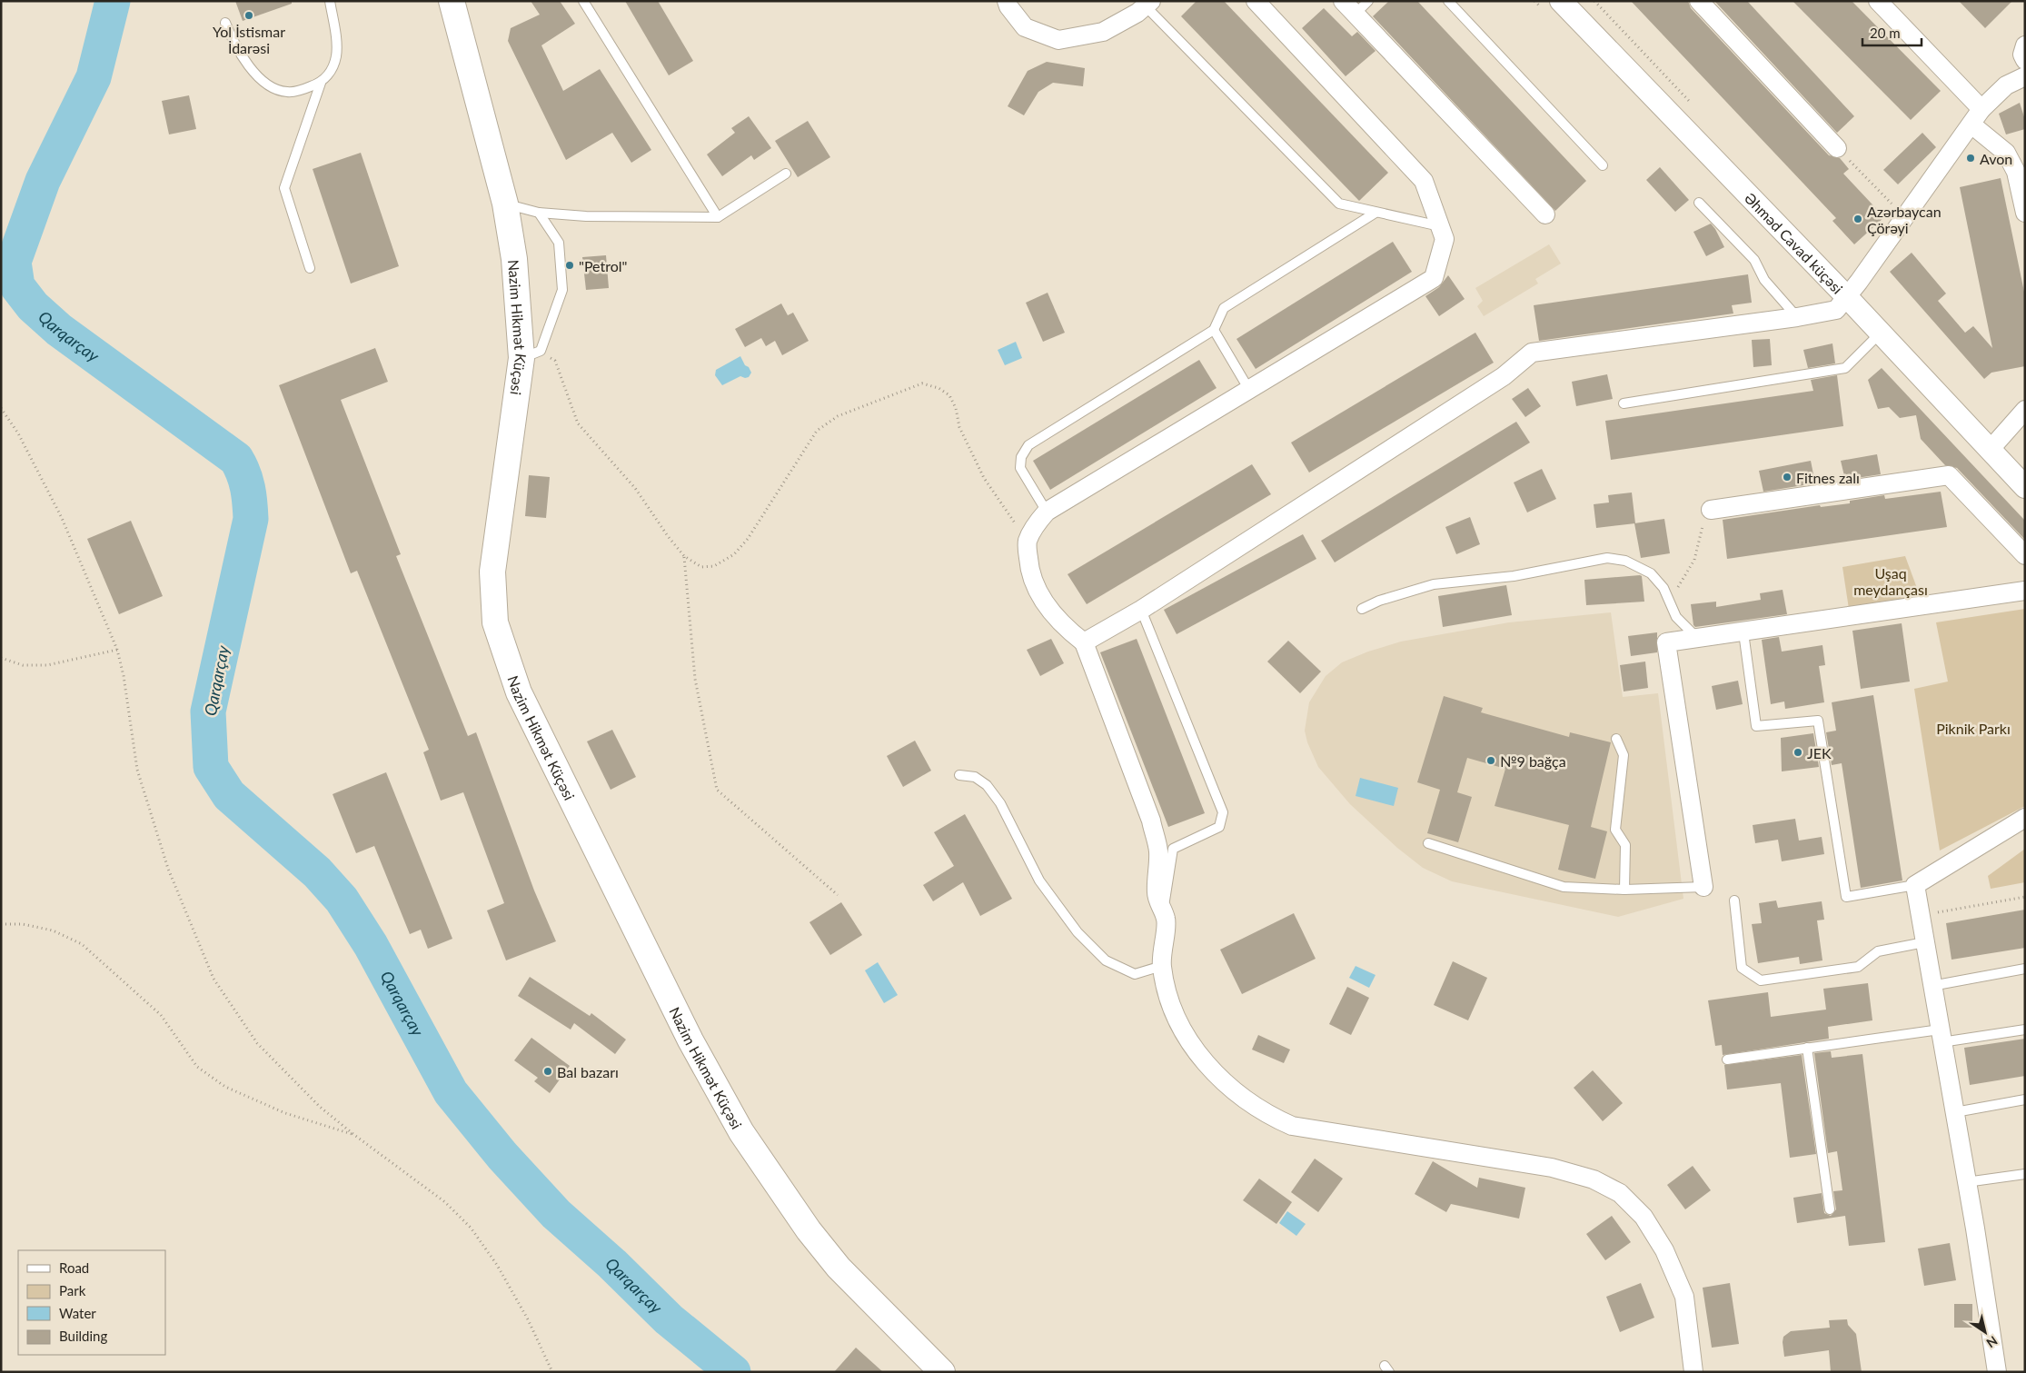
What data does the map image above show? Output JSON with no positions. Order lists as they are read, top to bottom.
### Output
{
  "streets": {
    "main road": ["Nazim Hikmət Küçəsi"],
    "street": ["Əhməd Cavad küçəsi"]
  },
  "water": ["Qarqarçay"],
  "parks": ["Uşaq meydançası", "Piknik Parkı"],
  "places": [
    "Yol İstismar İdarəsi",
    "Avon",
    "Azərbaycan Çörəyi",
    "\"Petrol\"",
    "Fitnes zalı",
    "JEK",
    "№9 bağça",
    "Bal bazarı"
  ],
  "legend": [
    "Road",
    "Park",
    "Water",
    "Building"
  ],
  "scale_bar": "20 m",
  "north": "bottom right"
}
